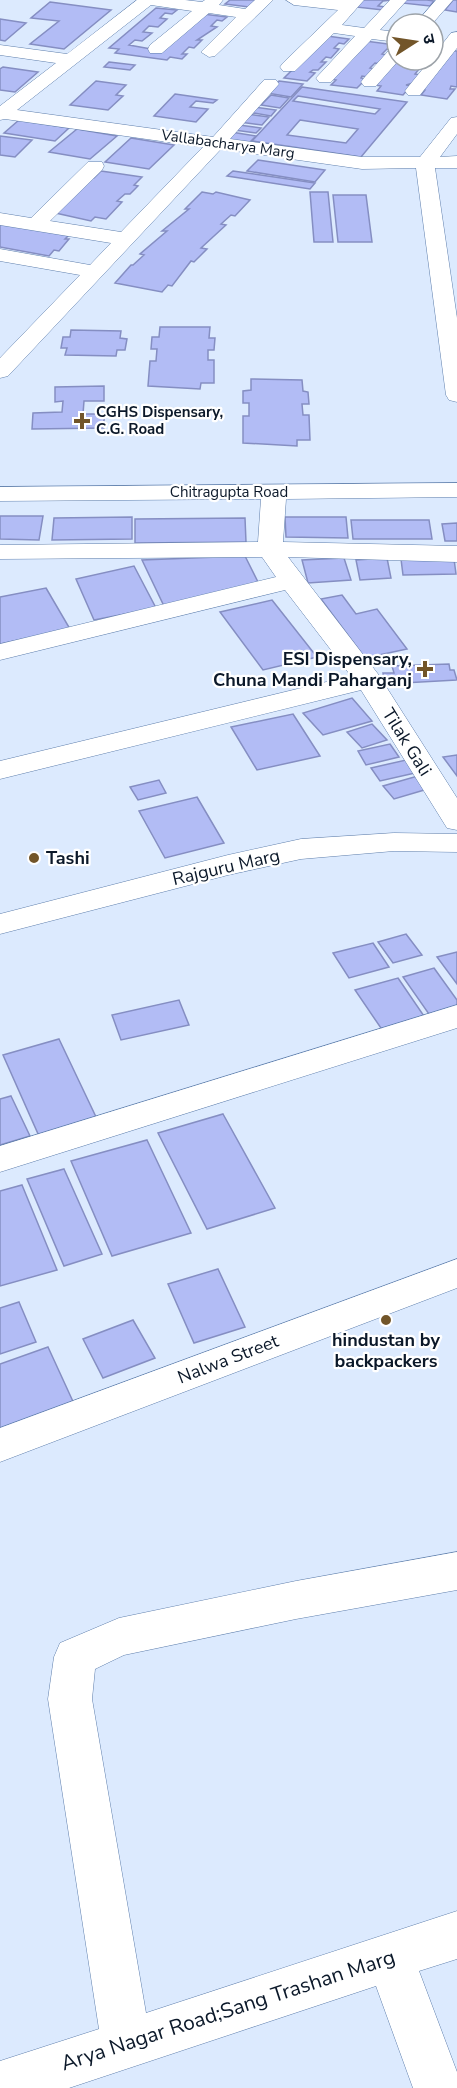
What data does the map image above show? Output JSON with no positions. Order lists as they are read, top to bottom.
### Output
{
  "streets": {
    "street": [
      "Vallabacharya Marg",
      "Chitragupta Road",
      "Tilak Gali",
      "Rajguru Marg",
      "Nalwa Street",
      "Arya Nagar Road;Sang Trashan Marg"
    ]
  },
  "places": {
    "health": ["CGHS Dispensary, C.G. Road", "ESI Dispensary, Chuna Mandi Paharganj"],
    "other": ["Tashi", "hindustan by backpackers"]
  },
  "north": "right"
}
